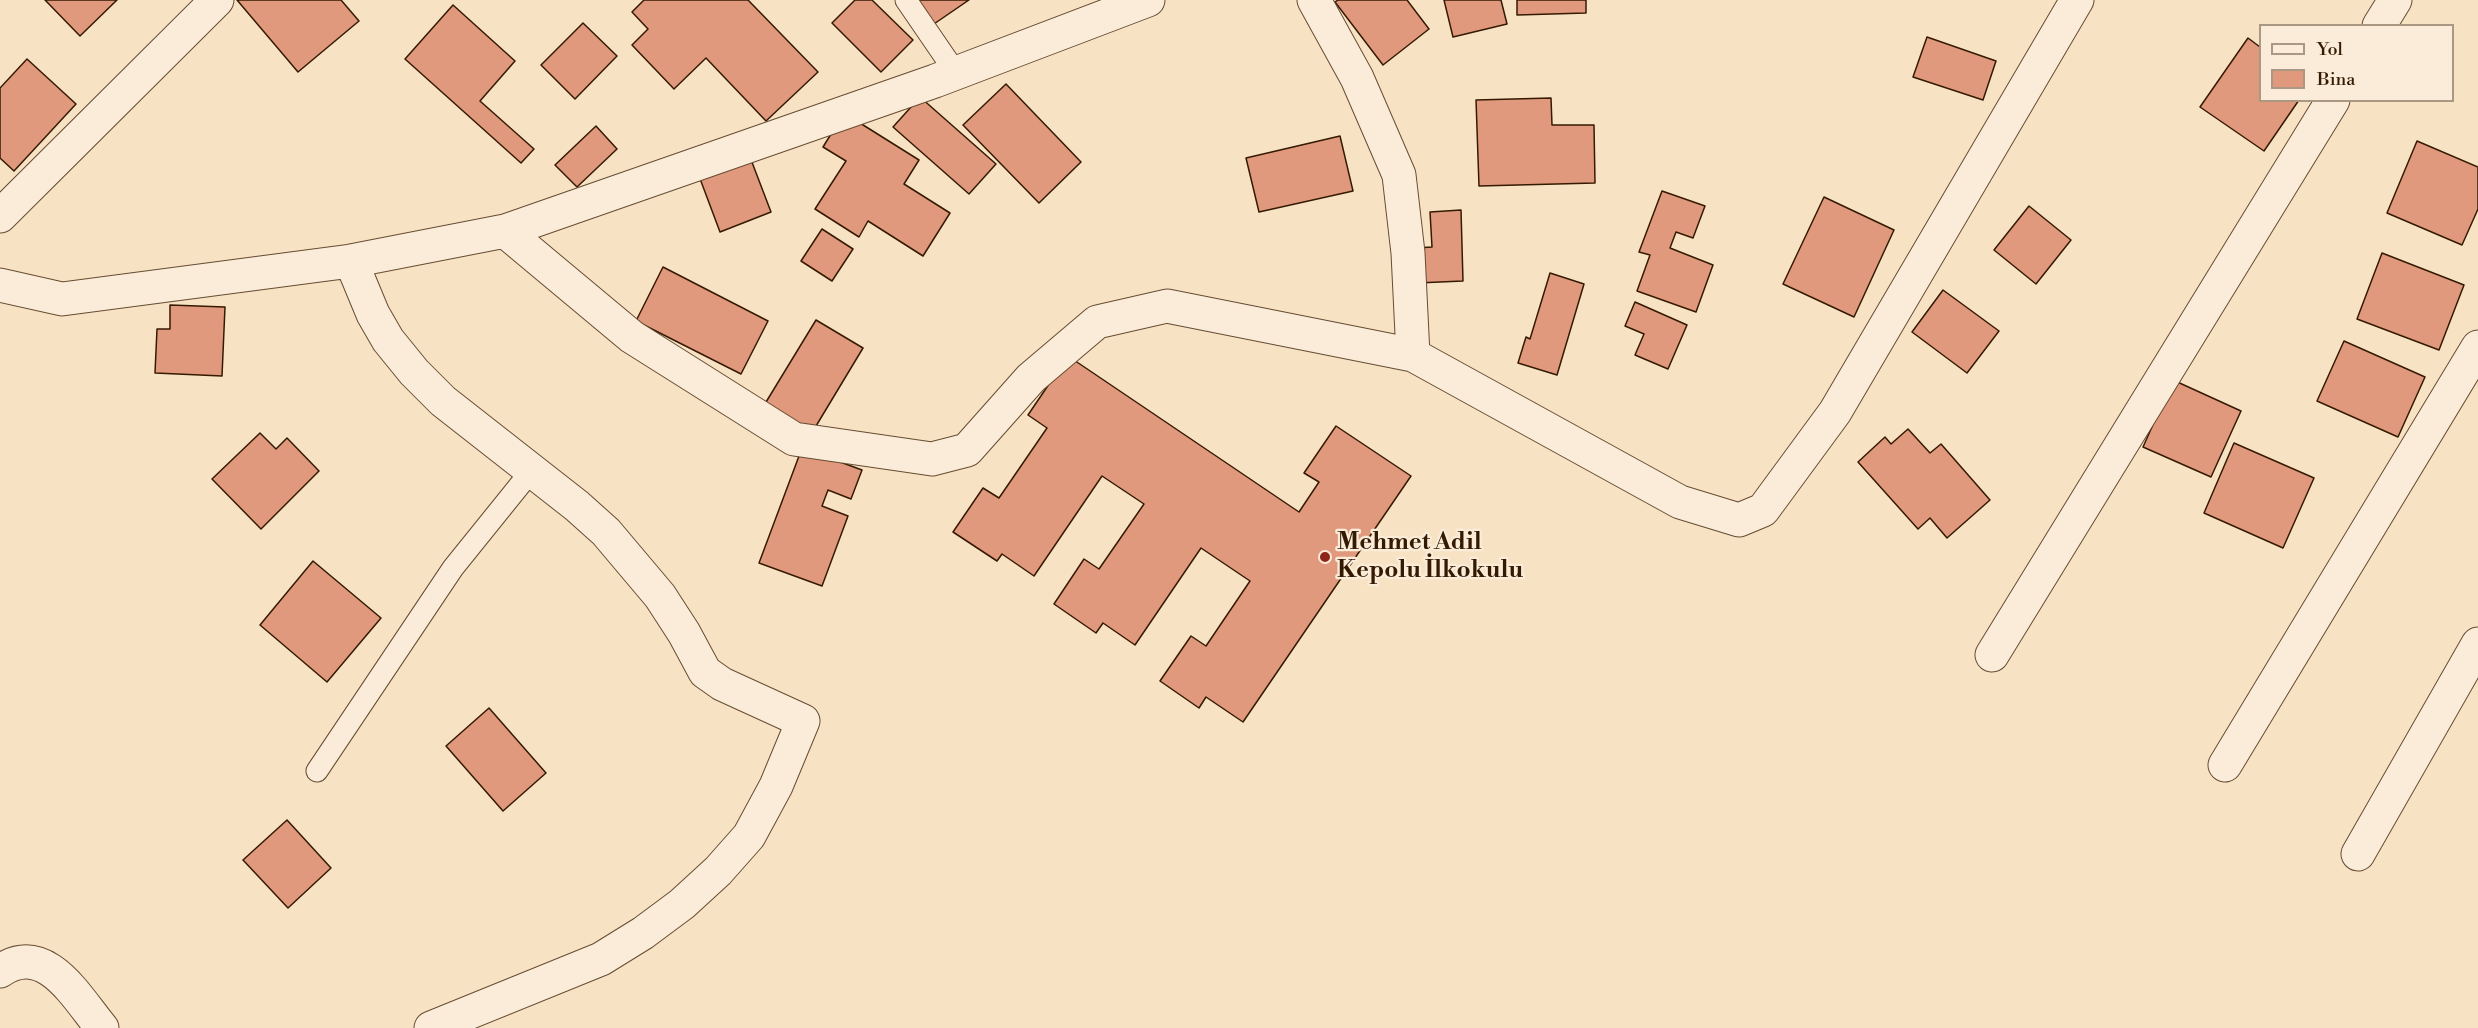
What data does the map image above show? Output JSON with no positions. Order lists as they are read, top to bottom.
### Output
{
  "places": ["Mehmet Adil Kepolu İlkokulu"],
  "legend": ["Yol", "Bina"]
}
